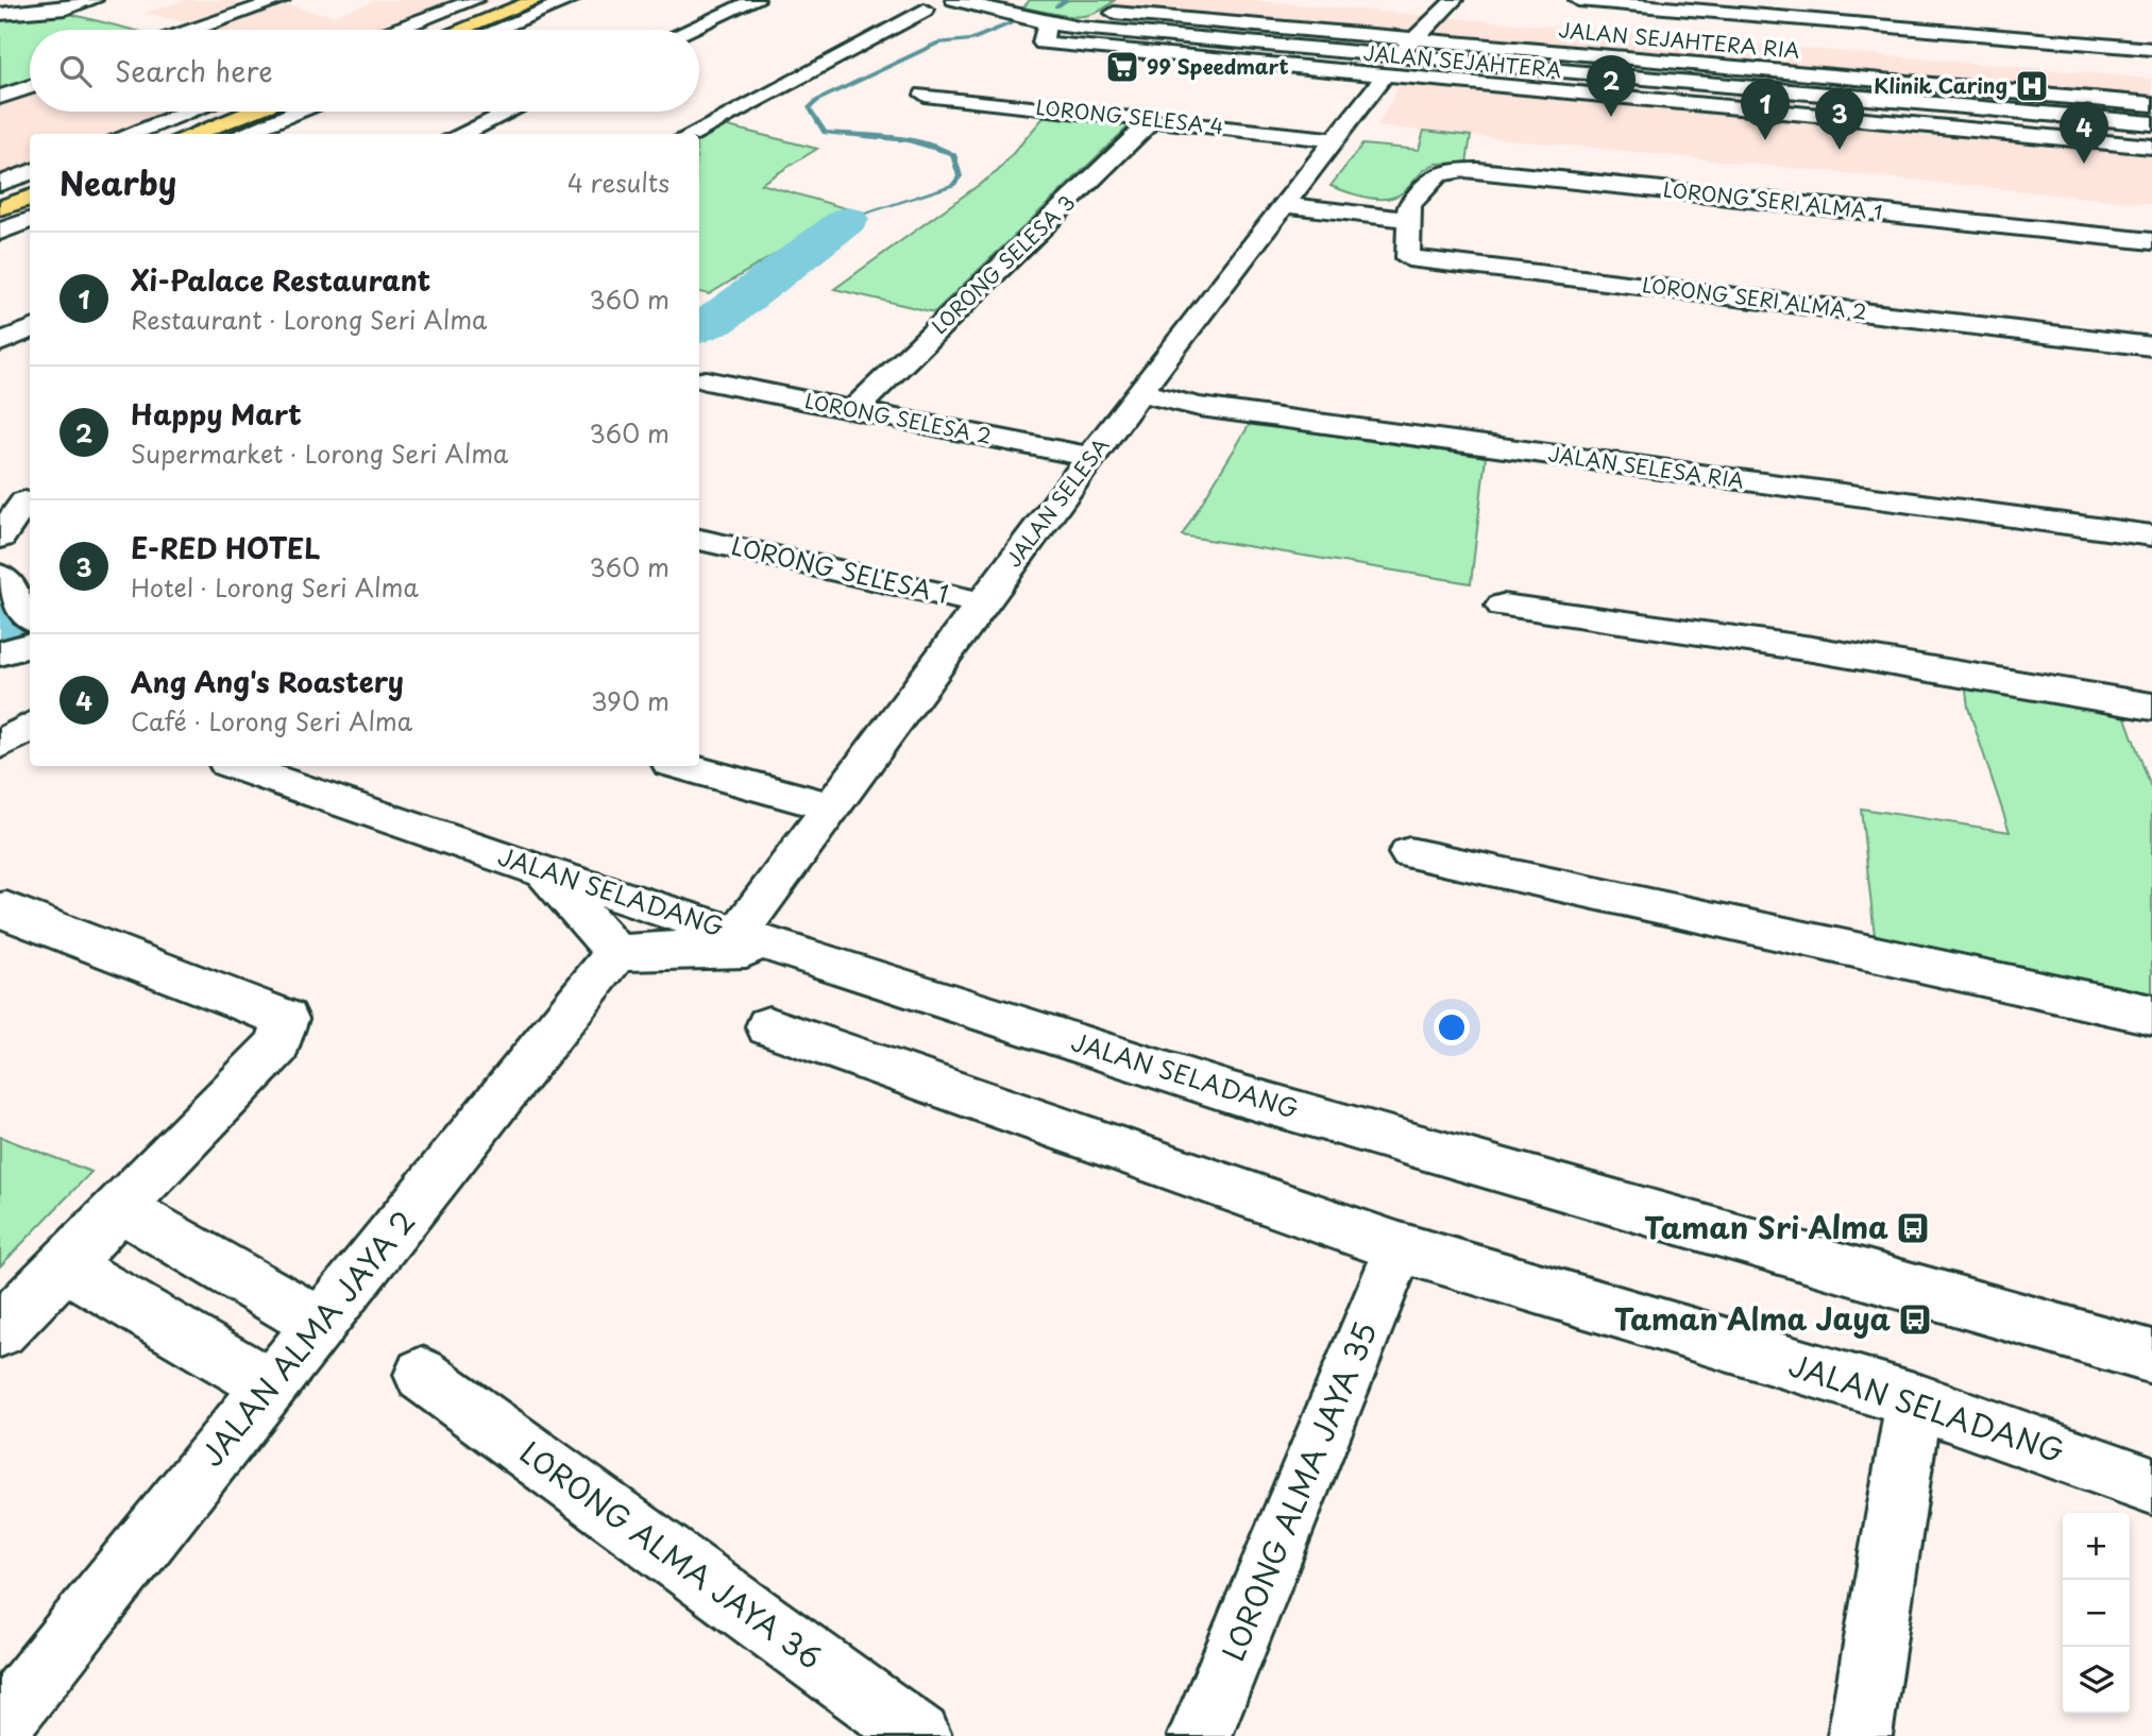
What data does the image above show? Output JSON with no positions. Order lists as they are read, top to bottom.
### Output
{
  "streets": {
    "street": [
      "JALAN SEJAHTERA RIA",
      "JALAN SEJAHTERA",
      "LORONG SELESA 4",
      "LORONG SERI ALMA 1",
      "LORONG SELESA 3",
      "LORONG SERI ALMA 2",
      "LORONG SELESA 2",
      "JALAN SELESA RIA",
      "JALAN SELESA",
      "LORONG SELESA 1",
      "JALAN SELADANG",
      "JALAN ALMA JAYA 2",
      "LORONG ALMA JAYA 35",
      "LORONG ALMA JAYA 36"
    ]
  },
  "crossings": [
    ["JALAN SEJAHTERA RIA", "JALAN SELESA"],
    ["JALAN SEJAHTERA", "JALAN SELESA"],
    ["LORONG SELESA 4", "LORONG SELESA 3"],
    ["LORONG SELESA 4", "JALAN SELESA"],
    ["LORONG SERI ALMA 1", "LORONG SERI ALMA 2"],
    ["LORONG SELESA 3", "LORONG SELESA 2"],
    ["LORONG SELESA 2", "JALAN SELESA"],
    ["JALAN SELESA RIA", "JALAN SELESA"],
    ["JALAN SELESA", "LORONG SELESA 1"],
    ["JALAN SELESA", "JALAN SELADANG"],
    ["JALAN SELADANG", "LORONG ALMA JAYA 35"]
  ],
  "places": {
    "supermarket": ["99 Speedmart"],
    "hospital": ["Klinik Caring"],
    "bus stop": ["Taman Sri Alma", "Taman Alma Jaya"]
  },
  "page": {
    "search": "Search here",
    "pins": [
      "2",
      "1",
      "3",
      "4"
    ],
    "heading": ["Nearby", "4 results"],
    "list": [
      {
        "mark": "1",
        "name": "Xi-Palace Restaurant",
        "note": "Restaurant · Lorong Seri Alma",
        "value": "360 m"
      },
      {
        "mark": "2",
        "name": "Happy Mart",
        "note": "Supermarket · Lorong Seri Alma",
        "value": "360 m"
      },
      {
        "mark": "3",
        "name": "E-RED HOTEL",
        "note": "Hotel · Lorong Seri Alma",
        "value": "360 m"
      },
      {
        "mark": "4",
        "name": "Ang Ang's Roastery",
        "note": "Café · Lorong Seri Alma",
        "value": "390 m"
      }
    ],
    "map_buttons": ["+", "−"]
  }
}
